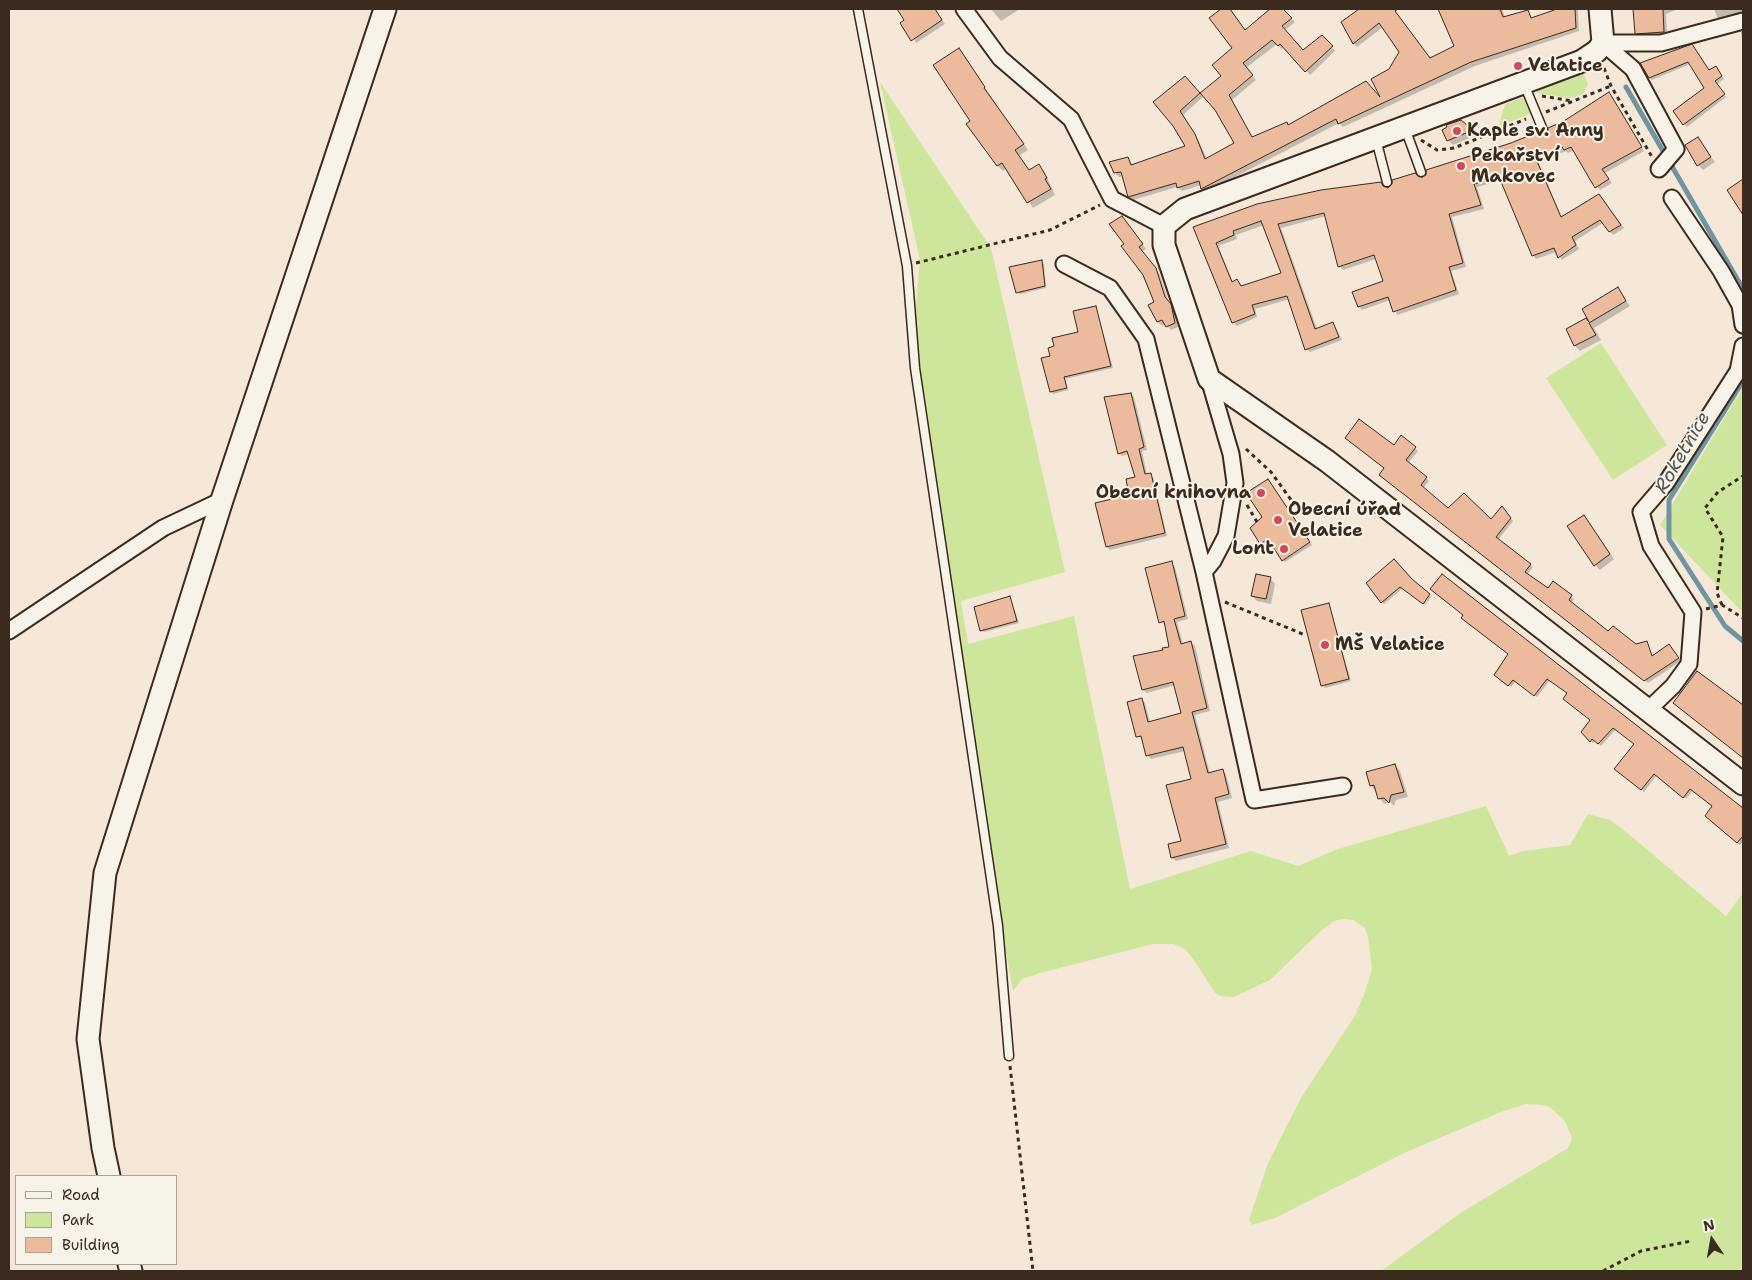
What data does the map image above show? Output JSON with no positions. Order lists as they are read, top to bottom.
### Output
{
  "water": ["Roketnice"],
  "places": [
    "Velatice",
    "Kaple sv. Anny",
    "Pekařství Makovec",
    "Obecní knihovna",
    "Obecní úřad Velatice",
    "Lont",
    "MŠ Velatice"
  ],
  "legend": ["Road", "Park", "Building"],
  "north": "top"
}
